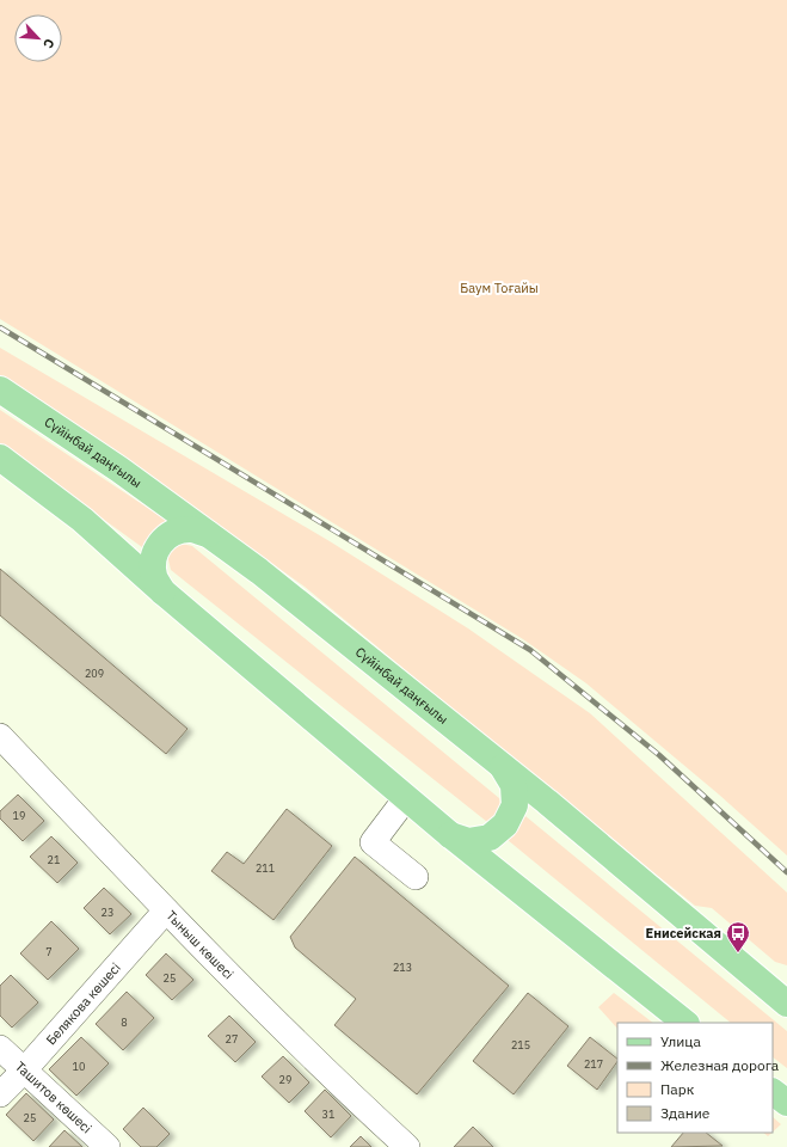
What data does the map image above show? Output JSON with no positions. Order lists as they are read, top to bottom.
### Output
{
  "streets": {
    "main road": ["Сүйінбай даңғылы"],
    "street": ["Тыныш көшесі", "Белякова көшесі", "Ташитов көшесі"]
  },
  "crossings": [
    ["Тыныш көшесі", "Белякова көшесі"],
    ["Белякова көшесі", "Ташитов көшесі"]
  ],
  "parks": ["Баум Тоғайы"],
  "places": {
    "bus stop": ["Енисейская"]
  },
  "house_numbers": [
    "209",
    "19",
    "21",
    "211",
    "23",
    "7",
    "213",
    "25",
    "8",
    "27",
    "215",
    "217",
    "10",
    "29",
    "31",
    "25"
  ],
  "legend": [
    "Улица",
    "Железная дорога",
    "Парк",
    "Здание"
  ],
  "north": "bottom right"
}
